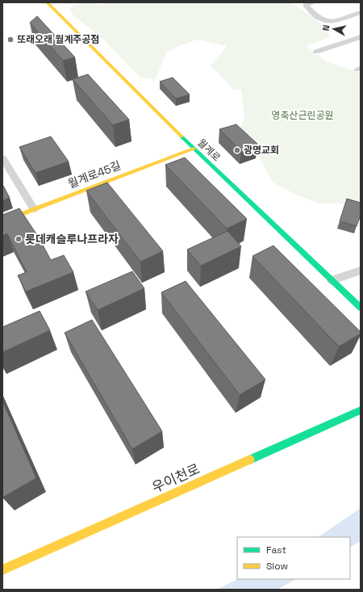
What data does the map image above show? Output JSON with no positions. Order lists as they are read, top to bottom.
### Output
{
  "streets": {
    "main road": ["월계로", "월계로45길", "우이천로"]
  },
  "crossings": [
    ["월계로", "월계로45길"]
  ],
  "parks": ["영축산근린공원"],
  "places": ["또래오래 월계주공점", "광명교회", "롯데캐슬루나프라자"],
  "legend": ["Fast", "Slow"],
  "north": "left"
}
